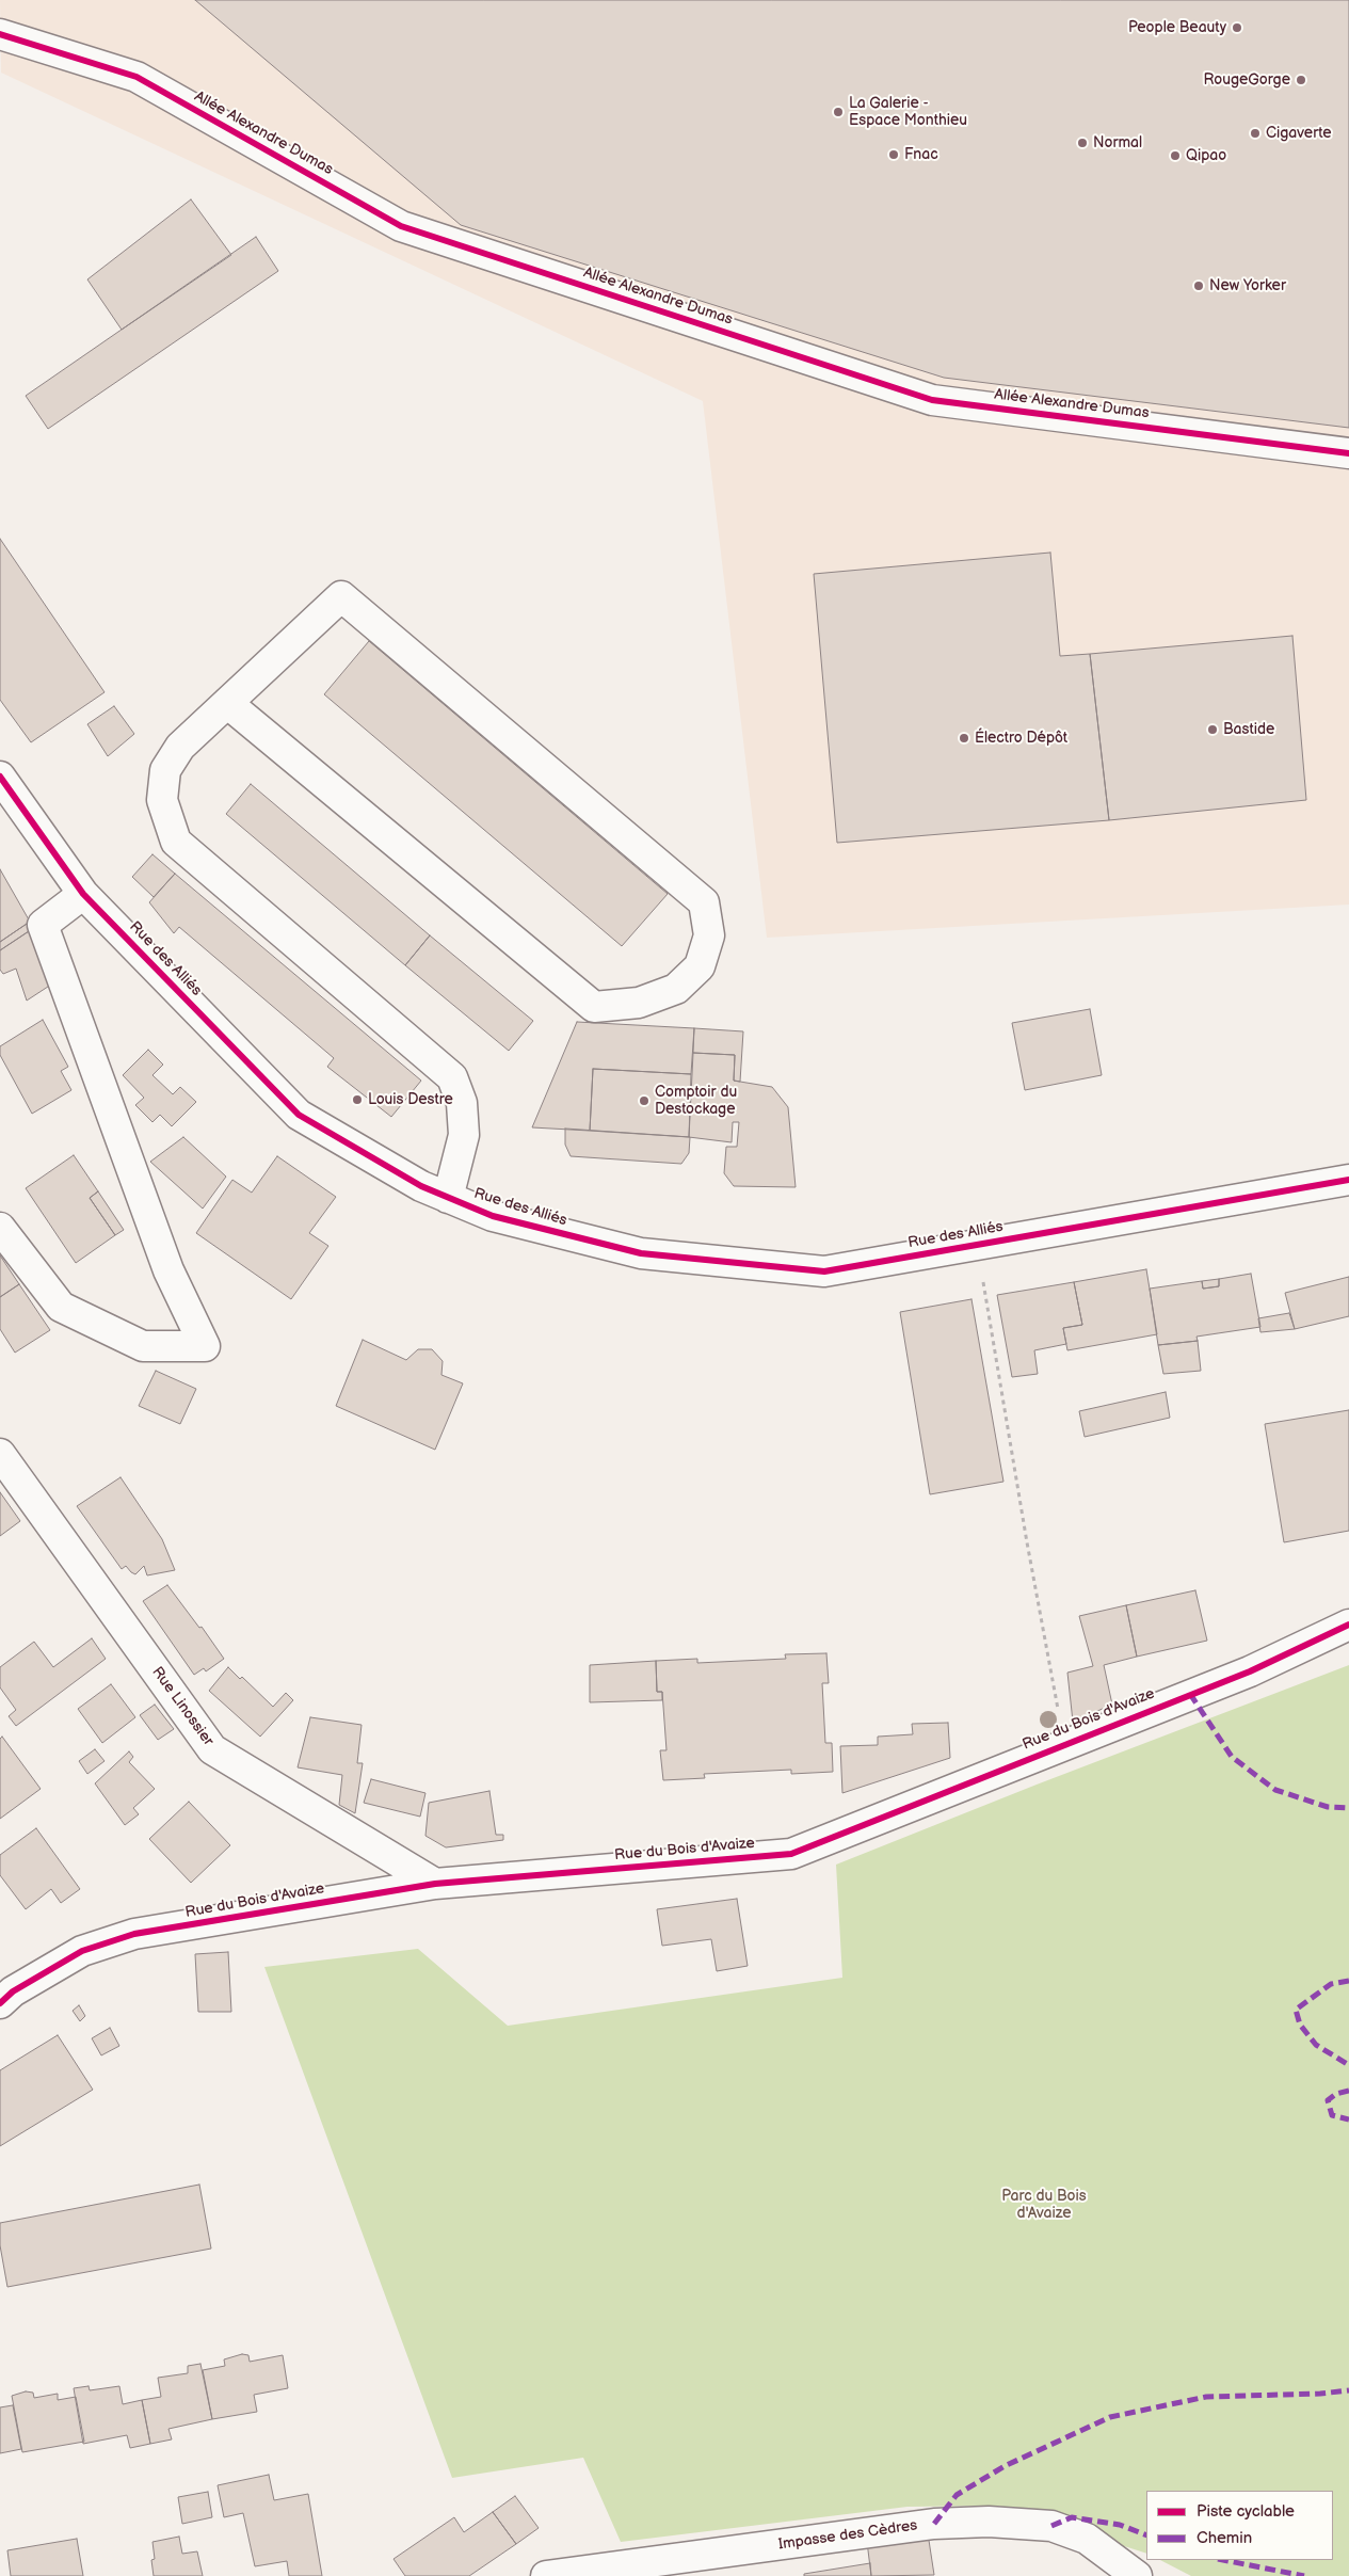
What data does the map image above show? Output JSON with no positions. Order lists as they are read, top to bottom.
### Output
{
  "streets": {
    "street": [
      "Allée Alexandre Dumas",
      "Rue des Alliés",
      "Rue Linossier",
      "Rue du Bois d'Avaize",
      "Impasse des Cèdres"
    ]
  },
  "crossings": [
    ["Rue Linossier", "Rue du Bois d'Avaize"]
  ],
  "parks": ["Parc du Bois d'Avaize"],
  "places": [
    "People Beauty",
    "RougeGorge",
    "La Galerie - Espace Monthieu",
    "Cigaverte",
    "Normal",
    "Fnac",
    "Qipao",
    "New Yorker",
    "Bastide",
    "Électro Dépôt",
    "Louis Destre",
    "Comptoir du Destockage"
  ],
  "legend": ["Piste cyclable", "Chemin"]
}
